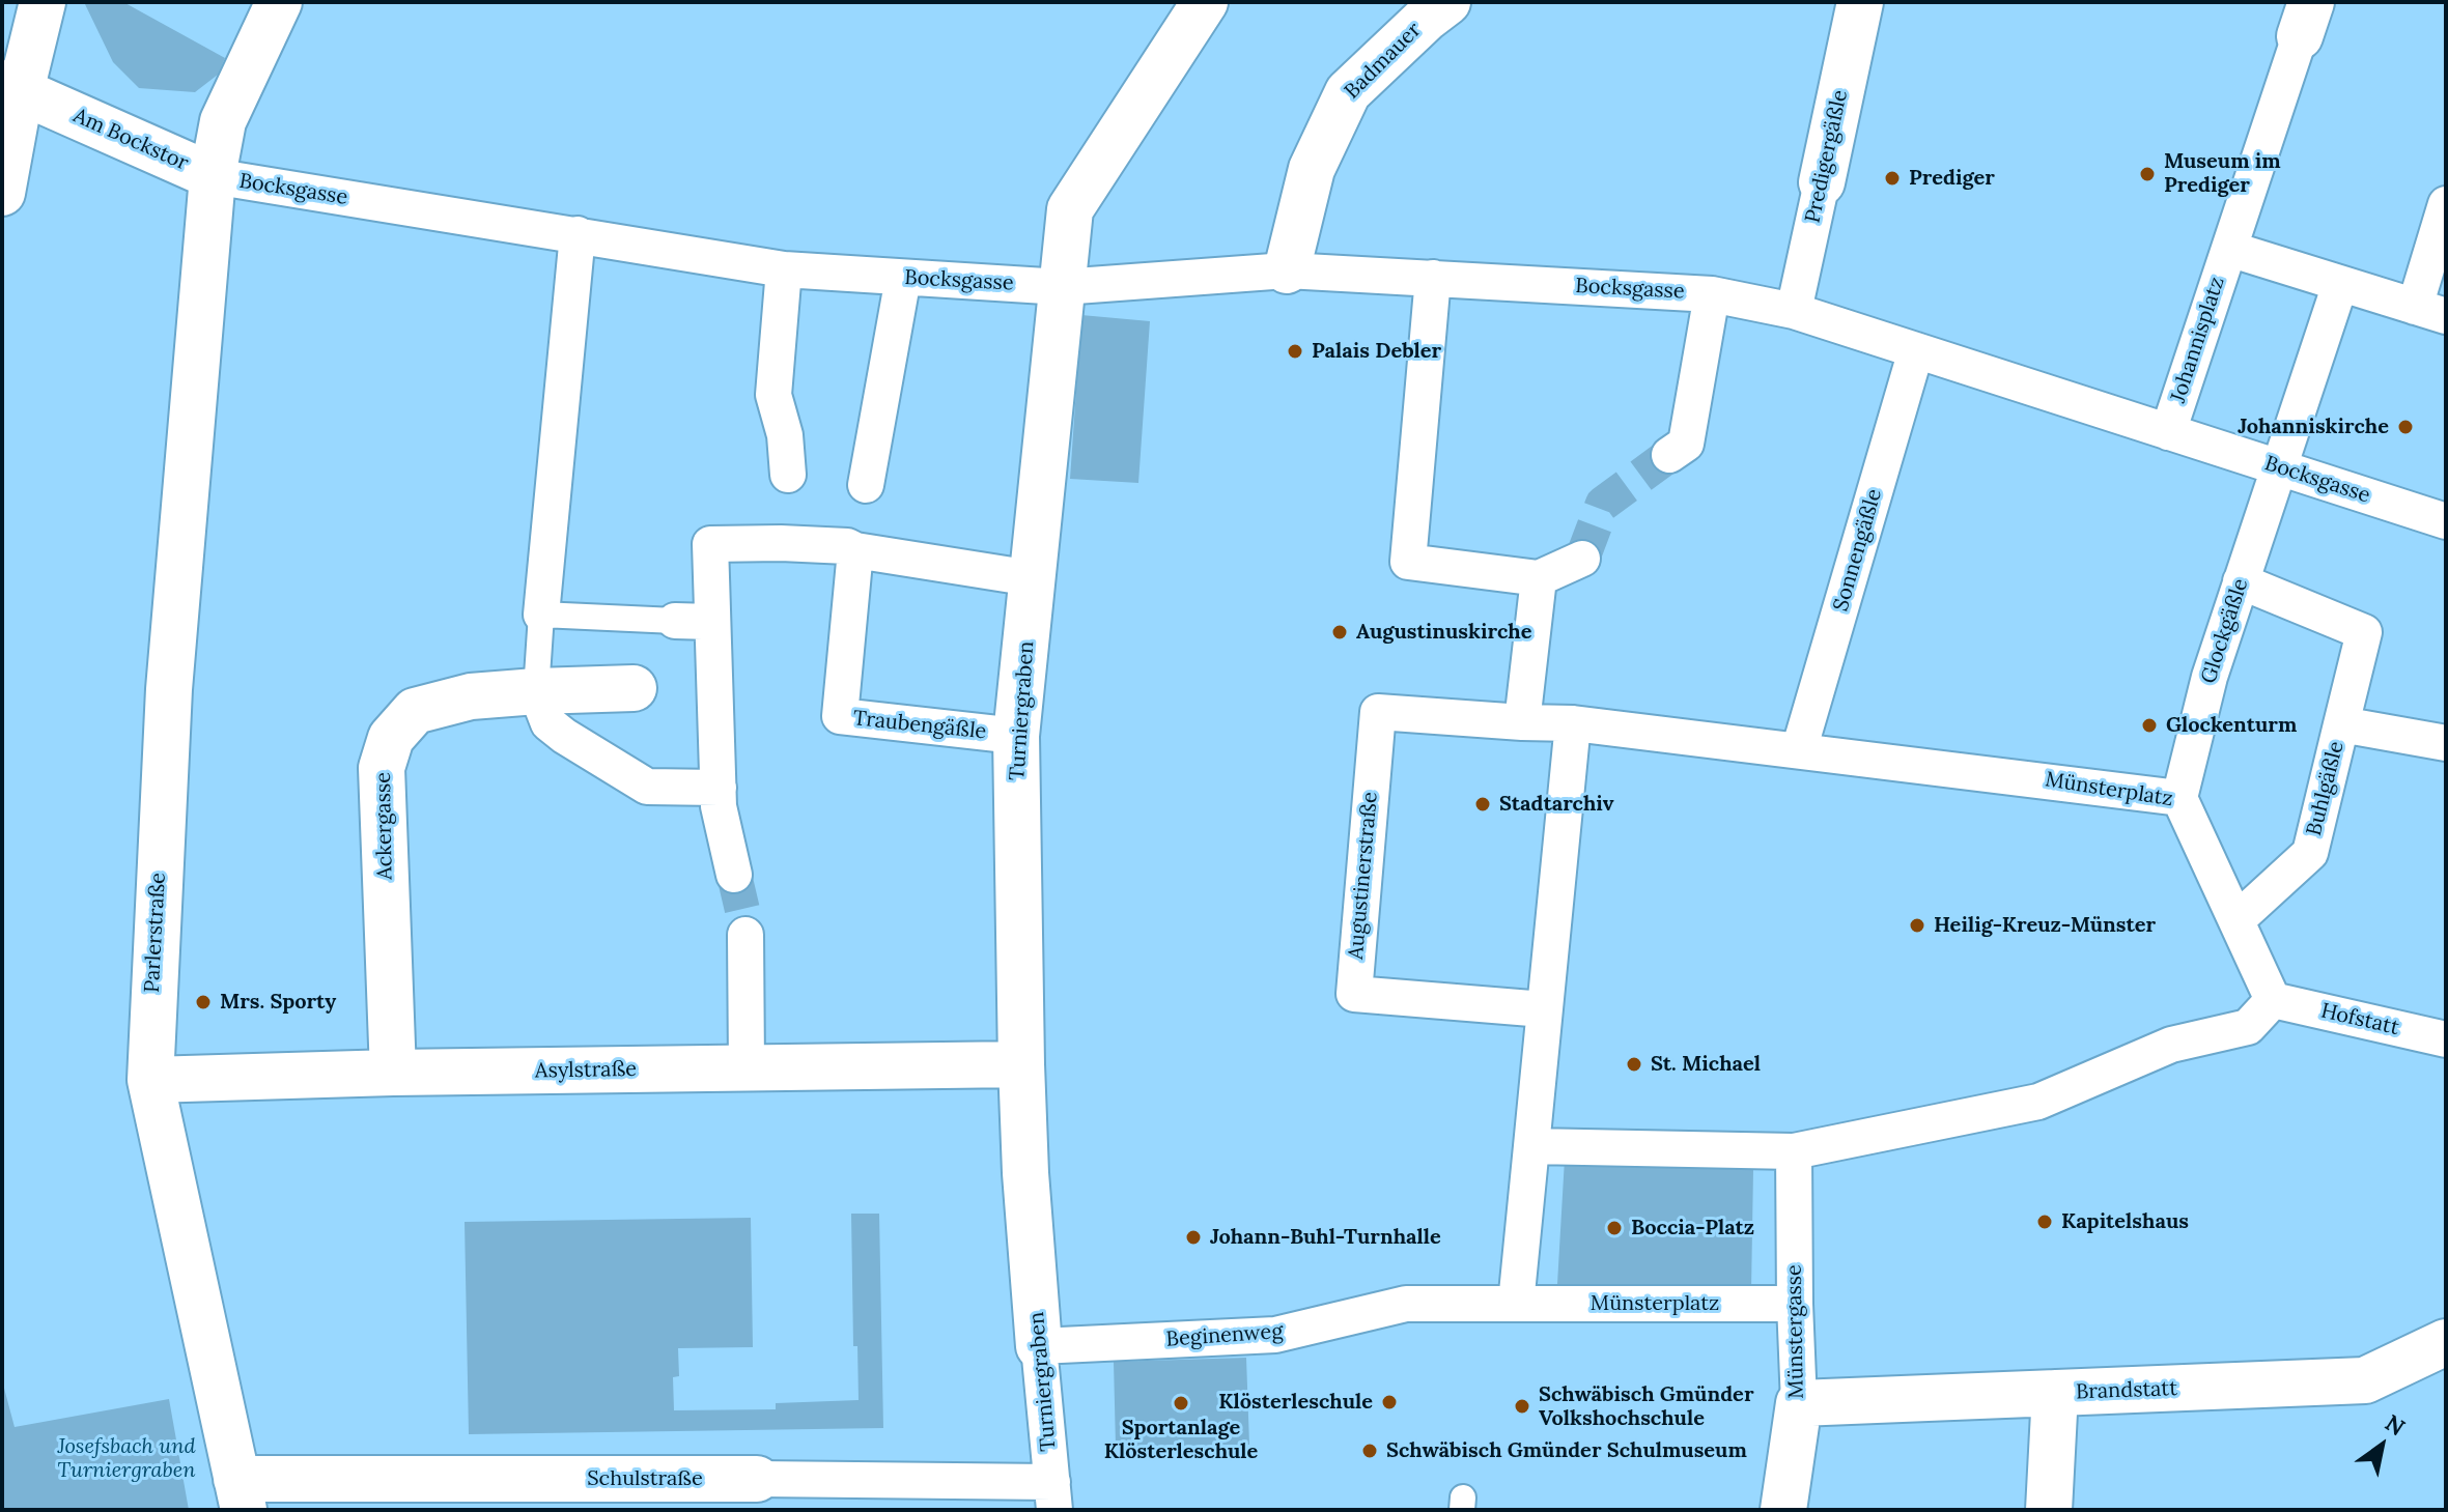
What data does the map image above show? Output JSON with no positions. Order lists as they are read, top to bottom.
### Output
{
  "streets": {
    "street": [
      "Badmauer",
      "Am Bockstor",
      "Predigergäßle",
      "Bocksgasse",
      "Johannisplatz",
      "Sonnengäßle",
      "Glockgäßle",
      "Turniergraben",
      "Traubengäßle",
      "Buhlgäßle",
      "Münsterplatz",
      "Ackergasse",
      "Augustinerstraße",
      "Parlerstraße",
      "Hofstatt",
      "Asylstraße",
      "Münstergasse",
      "Beginenweg",
      "Brandstatt",
      "Schulstraße"
    ]
  },
  "crossings": [
    ["Badmauer", "Bocksgasse"],
    ["Am Bockstor", "Bocksgasse"],
    ["Am Bockstor", "Parlerstraße"],
    ["Predigergäßle", "Bocksgasse"],
    ["Bocksgasse", "Johannisplatz"],
    ["Bocksgasse", "Sonnengäßle"],
    ["Bocksgasse", "Glockgäßle"],
    ["Bocksgasse", "Turniergraben"],
    ["Sonnengäßle", "Münsterplatz"],
    ["Glockgäßle", "Buhlgäßle"],
    ["Glockgäßle", "Münsterplatz"],
    ["Turniergraben", "Traubengäßle"],
    ["Turniergraben", "Asylstraße"],
    ["Turniergraben", "Beginenweg"],
    ["Turniergraben", "Schulstraße"],
    ["Buhlgäßle", "Münsterplatz"],
    ["Münsterplatz", "Augustinerstraße"],
    ["Münsterplatz", "Hofstatt"],
    ["Münsterplatz", "Münstergasse"],
    ["Münsterplatz", "Beginenweg"],
    ["Ackergasse", "Asylstraße"],
    ["Parlerstraße", "Asylstraße"],
    ["Parlerstraße", "Schulstraße"],
    ["Münstergasse", "Brandstatt"]
  ],
  "parks": ["Josefsbach und Turniergraben"],
  "places": [
    "Museum im Prediger",
    "Prediger",
    "Palais Debler",
    "Johanniskirche",
    "Augustinuskirche",
    "Glockenturm",
    "Stadtarchiv",
    "Heilig-Kreuz-Münster",
    "Mrs. Sporty",
    "St. Michael",
    "Kapitelshaus",
    "Boccia-Platz",
    "Johann-Buhl-Turnhalle",
    "Klösterleschule",
    "Sportanlage Klösterleschule",
    "Schwäbisch Gmünder Volkshochschule",
    "Schwäbisch Gmünder Schulmuseum"
  ],
  "north": "top right"
}
